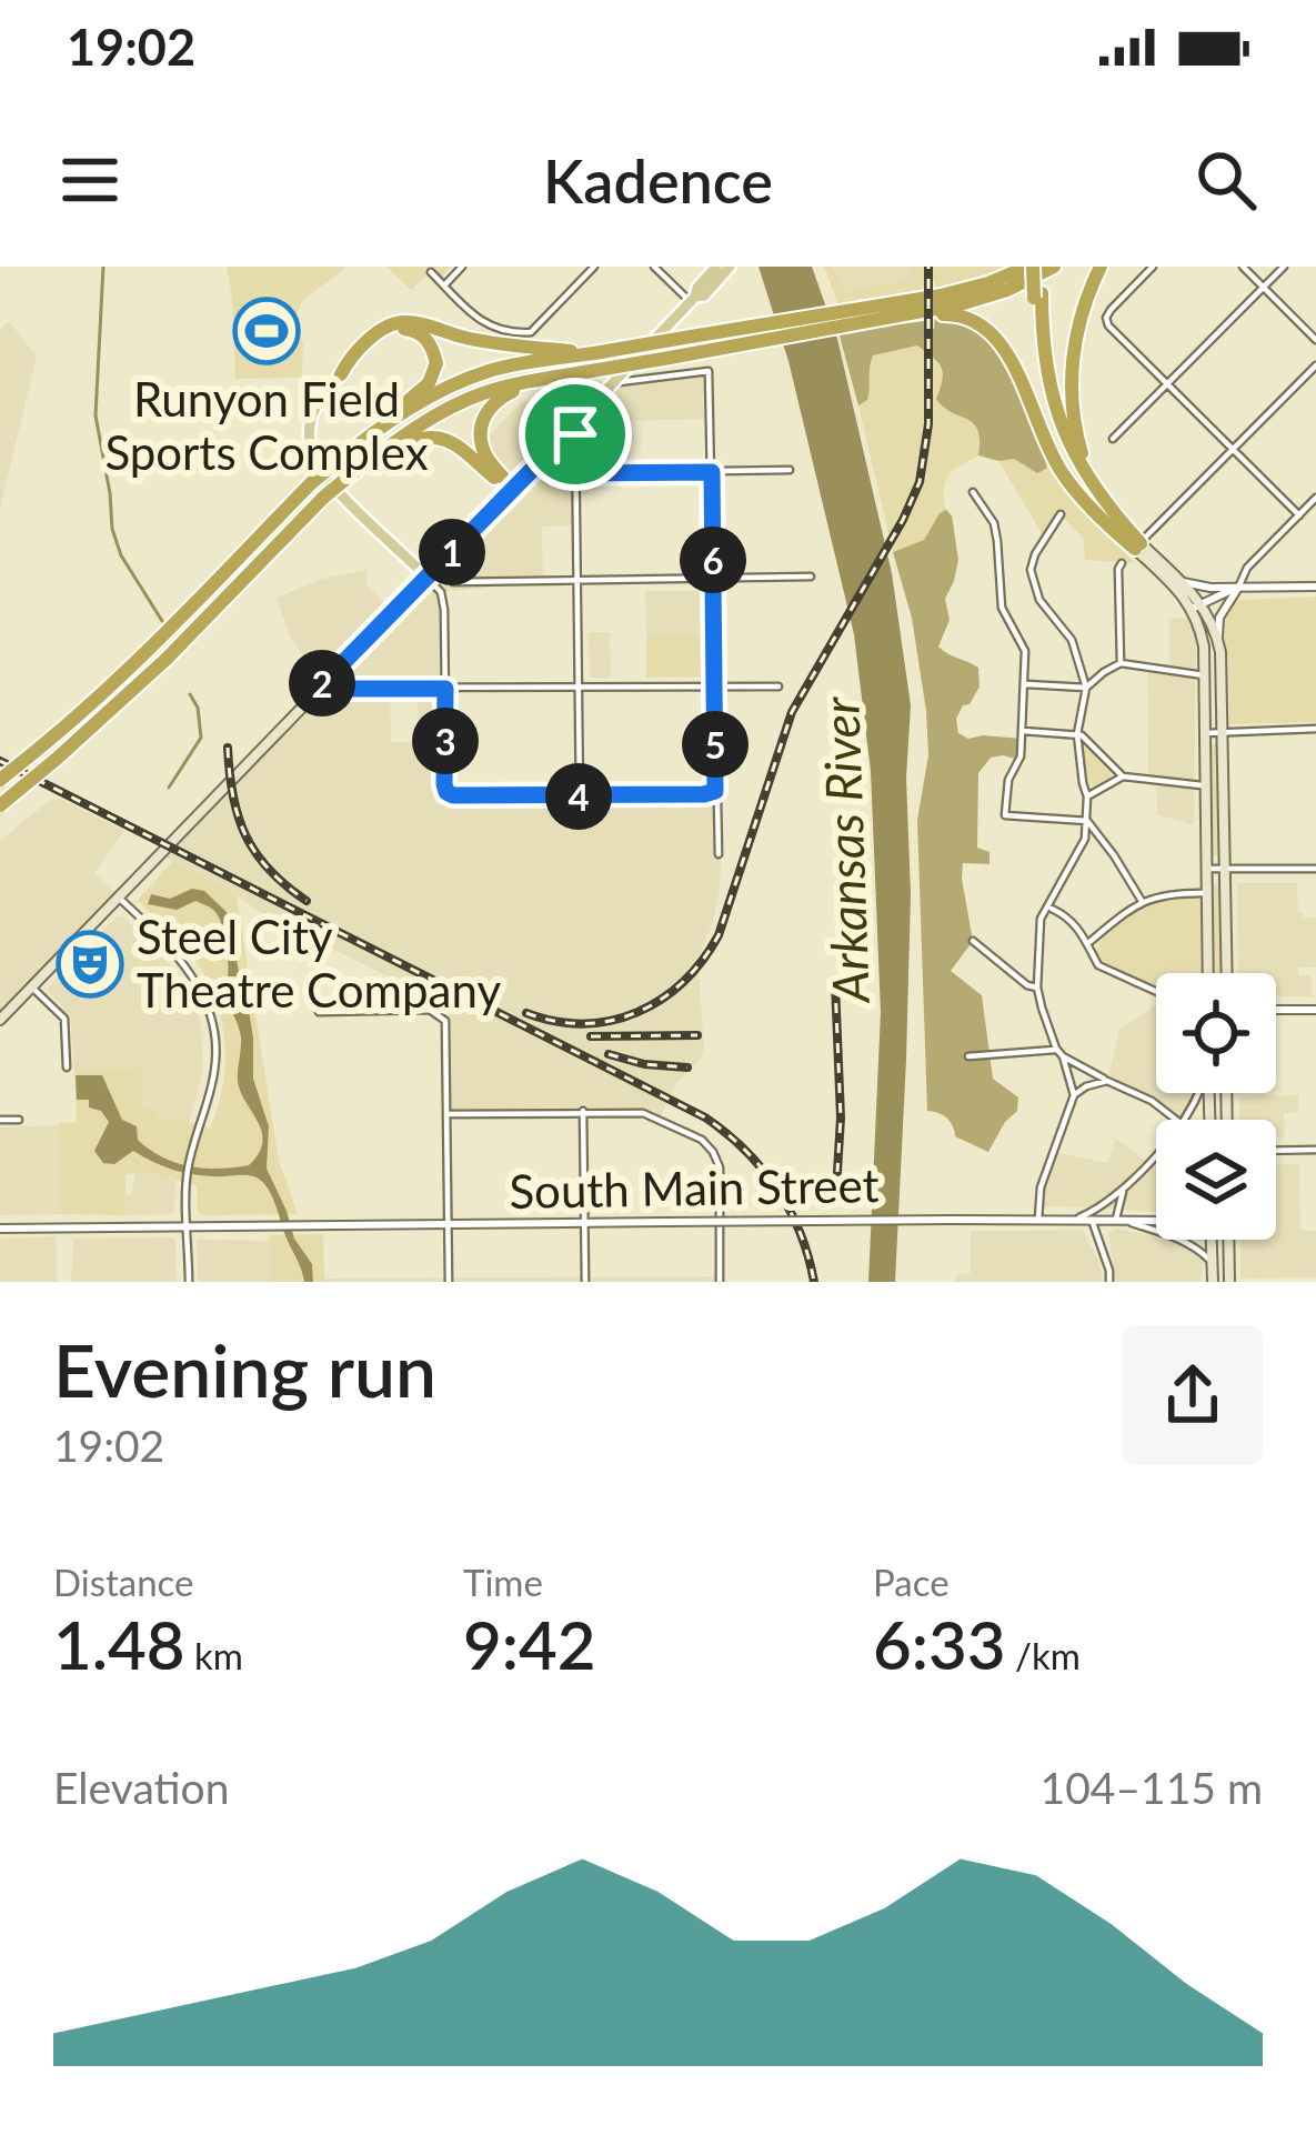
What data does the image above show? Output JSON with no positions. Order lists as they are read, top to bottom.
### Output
{
  "streets": {
    "street": ["South Main Street"]
  },
  "water": ["Arkansas River"],
  "places": {
    "sports": ["Runyon Field Sports Complex"],
    "theatre": ["Steel City Theatre Company"]
  },
  "page": {
    "status": "19:02",
    "header": "Kadence",
    "pins": [
      "1",
      "6",
      "2",
      "3",
      "5",
      "4"
    ],
    "heading": ["Evening run", "19:02"],
    "stats": [
      ["Distance", "1.48 km"],
      ["Time", "9:42"],
      ["Pace", "6:33 /km"]
    ],
    "chart": ["Elevation", "104–115 m"]
  }
}
